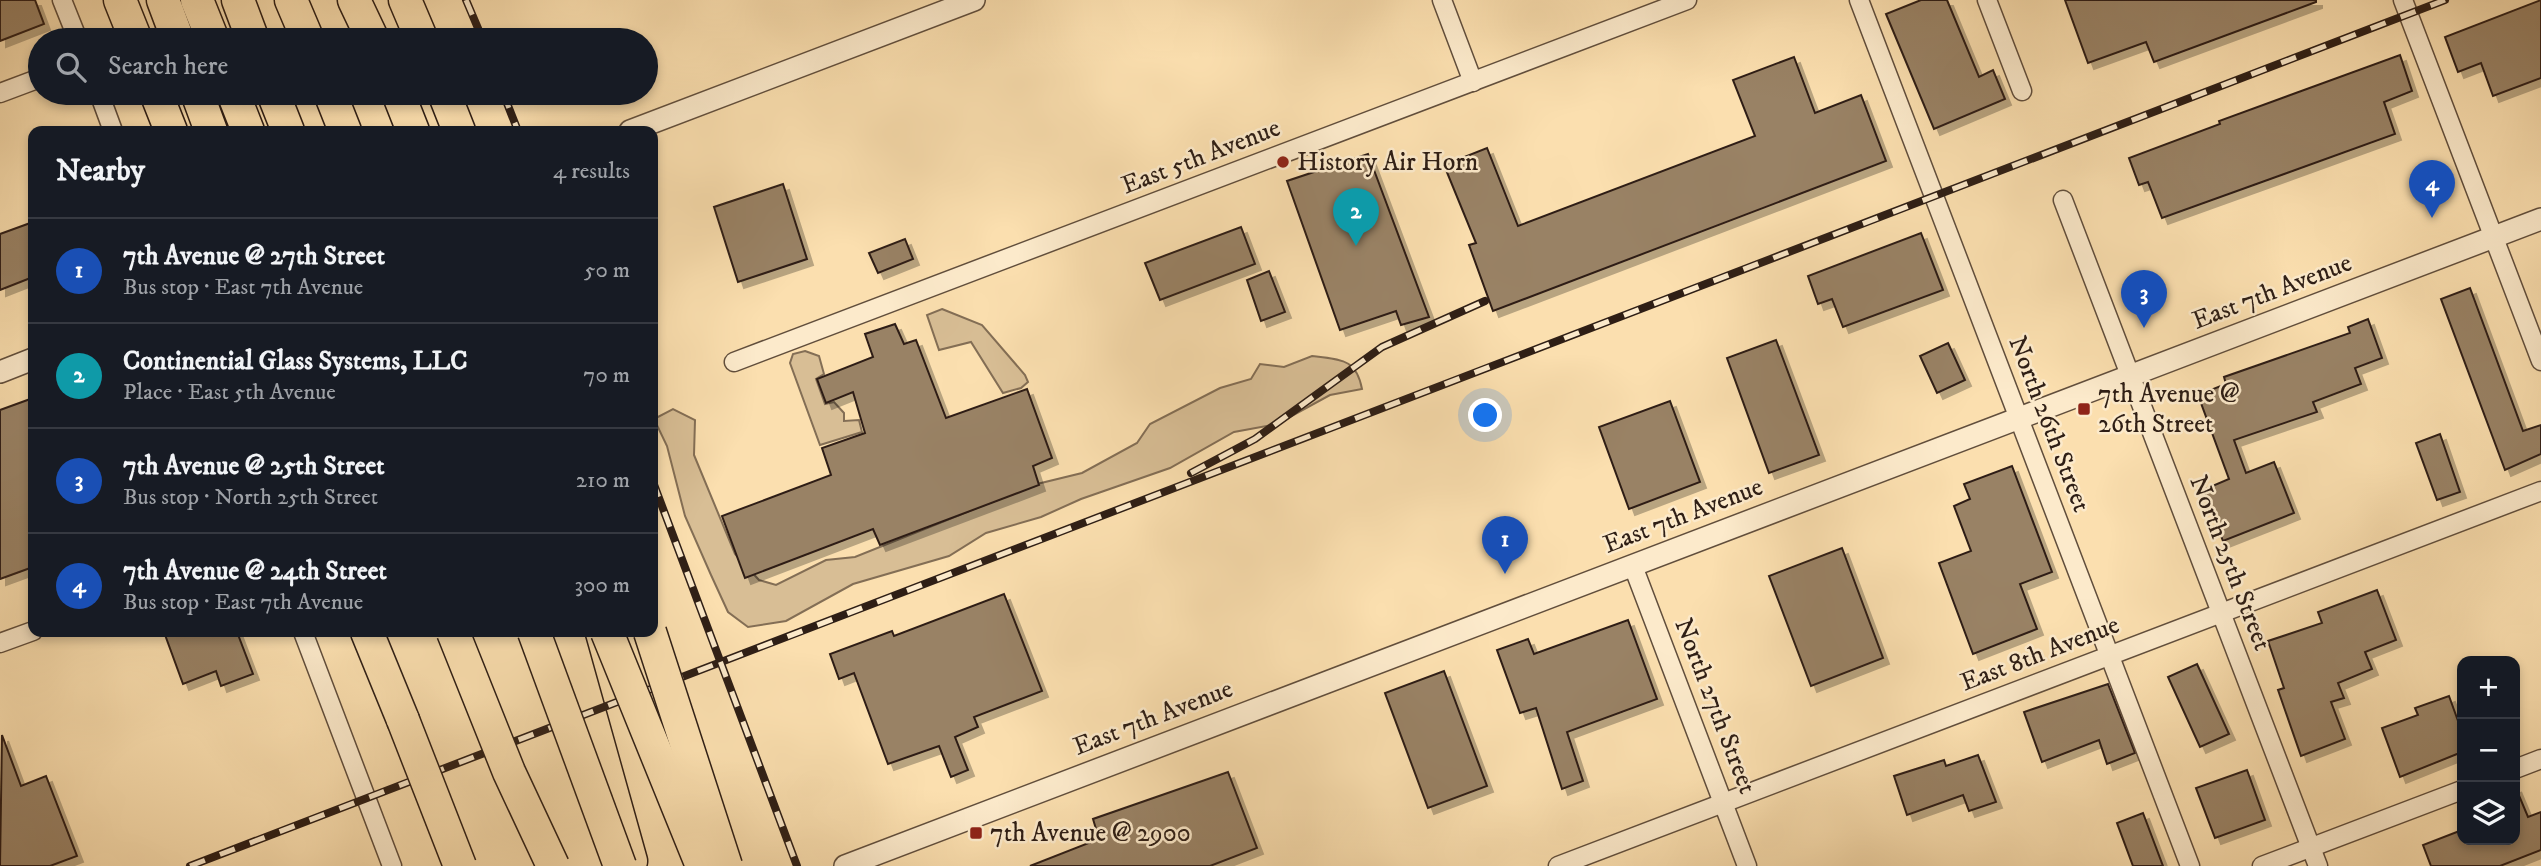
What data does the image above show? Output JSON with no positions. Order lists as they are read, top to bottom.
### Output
{
  "streets": {
    "street": [
      "East 5th Avenue",
      "East 7th Avenue",
      "North 26th Street",
      "North 25th Street",
      "East 8th Avenue",
      "North 27th Street"
    ]
  },
  "crossings": [
    ["East 7th Avenue", "North 26th Street"],
    ["East 7th Avenue", "North 25th Street"],
    ["East 7th Avenue", "North 27th Street"],
    ["North 26th Street", "East 8th Avenue"],
    ["North 25th Street", "East 8th Avenue"],
    ["East 8th Avenue", "North 27th Street"]
  ],
  "places": {
    "other": ["History Air Horn"],
    "transit": ["7th Avenue @ 26th Street", "7th Avenue @ 2900"]
  },
  "page": {
    "search": "Search here",
    "heading": ["Nearby", "4 results"],
    "pins": [
      "4",
      "2",
      "3",
      "1"
    ],
    "list": [
      {
        "mark": "1",
        "name": "7th Avenue @ 27th Street",
        "note": "Bus stop · East 7th Avenue",
        "value": "50 m"
      },
      {
        "mark": "2",
        "name": "Continential Glass Systems, LLC",
        "note": "Place · East 5th Avenue",
        "value": "70 m"
      },
      {
        "mark": "3",
        "name": "7th Avenue @ 25th Street",
        "note": "Bus stop · North 25th Street",
        "value": "210 m"
      },
      {
        "mark": "4",
        "name": "7th Avenue @ 24th Street",
        "note": "Bus stop · East 7th Avenue",
        "value": "300 m"
      }
    ],
    "map_buttons": ["+", "−"]
  }
}
